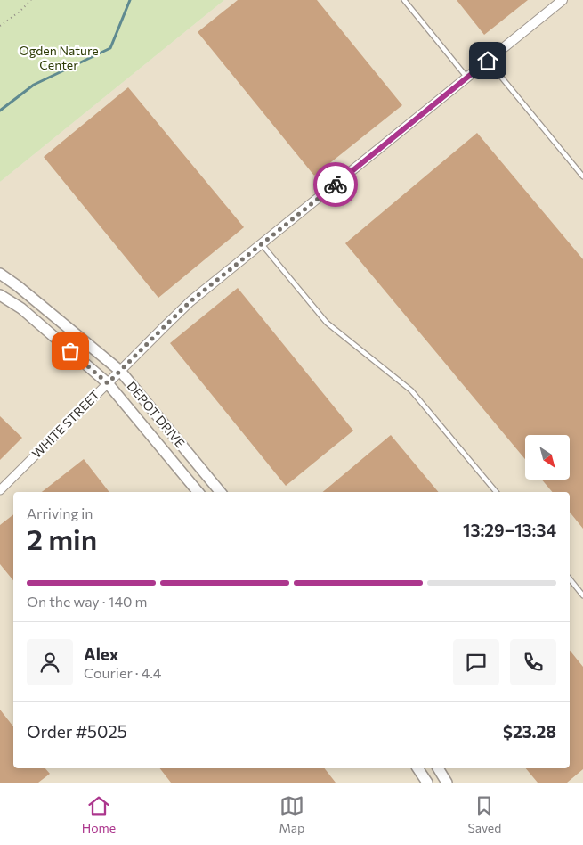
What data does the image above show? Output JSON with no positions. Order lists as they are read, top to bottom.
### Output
{
  "streets": {
    "main road": ["DEPOT DRIVE"],
    "street": ["WHITE STREET"]
  },
  "crossings": [
    ["DEPOT DRIVE", "WHITE STREET"]
  ],
  "parks": ["Ogden Nature Center"],
  "north": "bottom right",
  "page": {
    "heading": ["2 min", "Arriving in", "13:29–13:34"],
    "panel": [
      "Alex",
      "Courier · 4.4",
      "Order #5025",
      "$23.28"
    ],
    "bar": "On the way · 140 m",
    "tabs": ["Home", "Map", "Saved"]
  }
}
